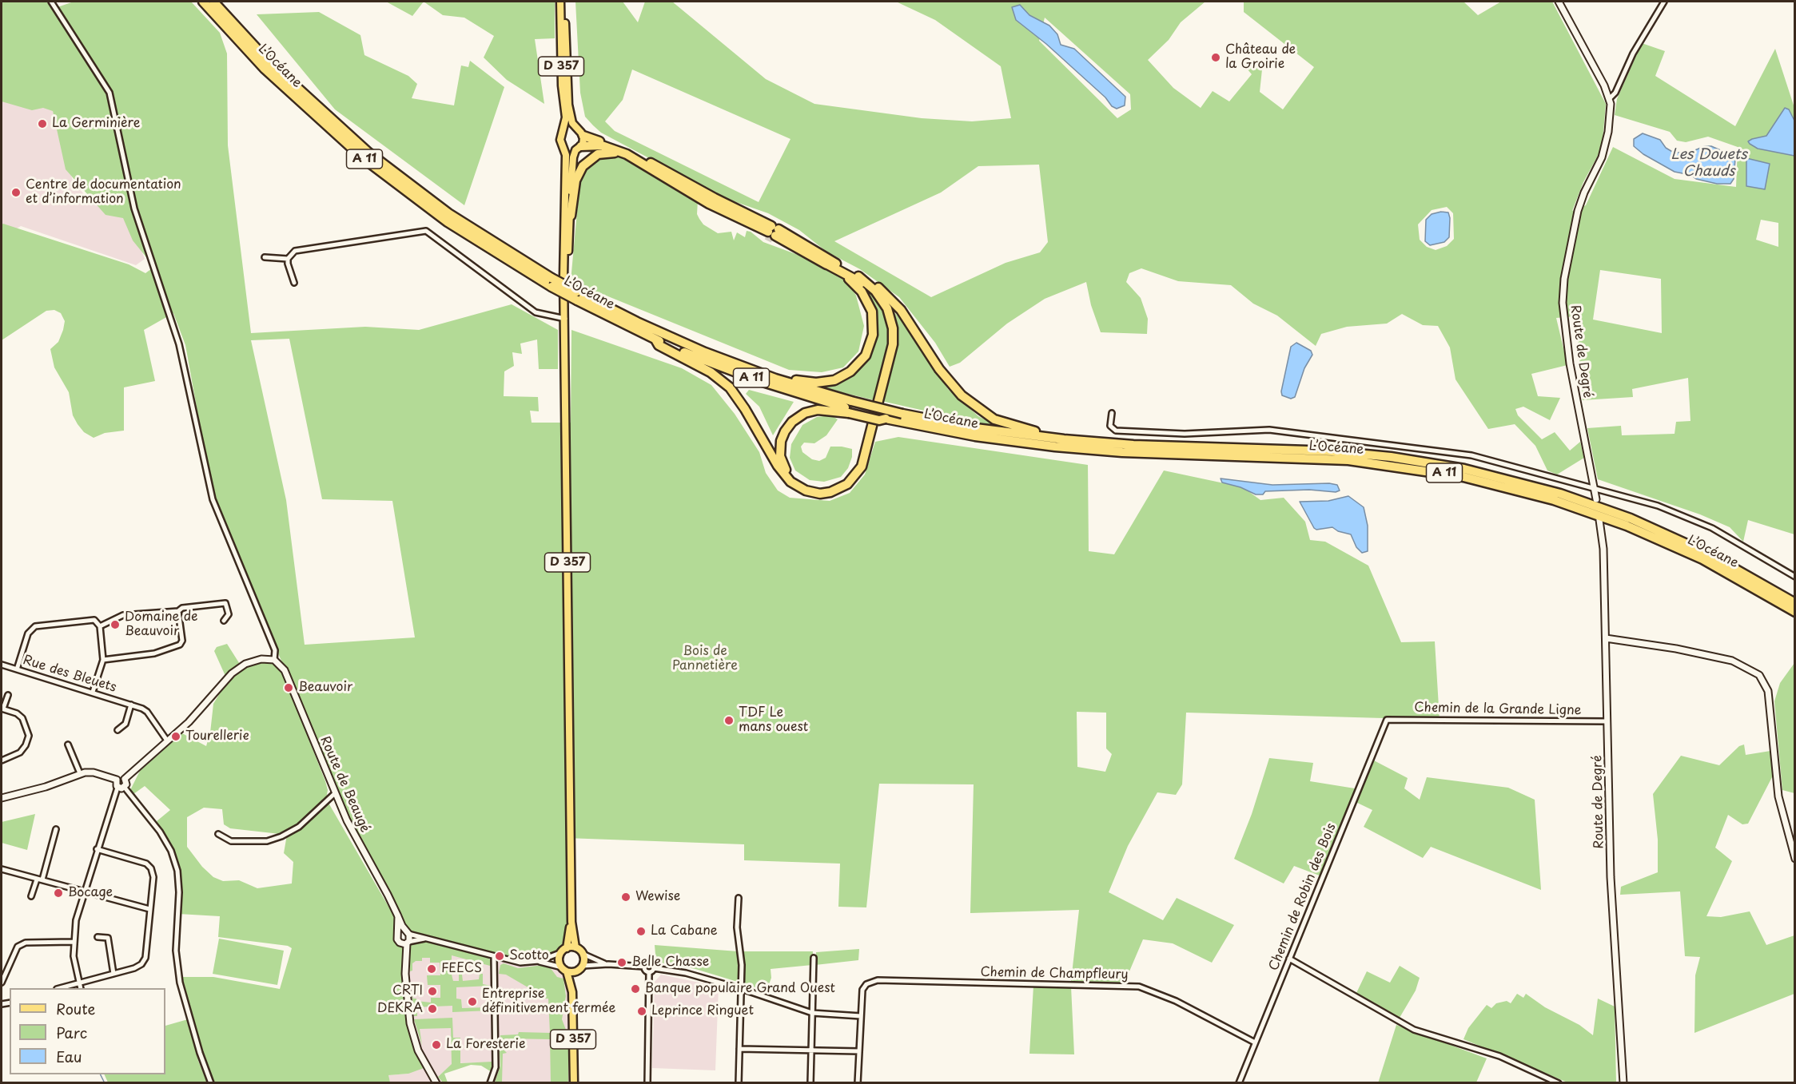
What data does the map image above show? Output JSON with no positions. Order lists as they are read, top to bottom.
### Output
{
  "streets": {
    "highway": ["L’Océane", "A 11"],
    "main road": ["D 357"],
    "street": [
      "Route de Degré",
      "Rue des Bleuets",
      "Chemin de la Grande Ligne",
      "Route de Beaugé",
      "Chemin de Robin des Bois",
      "Chemin de Champfleury"
    ]
  },
  "crossings": [
    ["Route de Degré", "Chemin de la Grande Ligne"],
    ["Chemin de la Grande Ligne", "Chemin de Robin des Bois"],
    ["Chemin de Robin des Bois", "Chemin de Champfleury"]
  ],
  "water": ["Les Douets Chauds"],
  "parks": ["Bois de Pannetière"],
  "places": [
    "Château de la Groirie",
    "La Germinière",
    "Centre de documentation et d’information",
    "Domaine de Beauvoir",
    "Beauvoir",
    "TDF Le mans ouest",
    "Tourellerie",
    "Bocage",
    "Wewise",
    "La Cabane",
    "Scotto",
    "Belle Chasse",
    "FEECS",
    "Banque populaire Grand Ouest",
    "CRTI",
    "Entreprise définitivement fermée",
    "DEKRA",
    "Leprince Ringuet",
    "La Foresterie"
  ],
  "legend": ["Route", "Parc", "Eau"]
}
